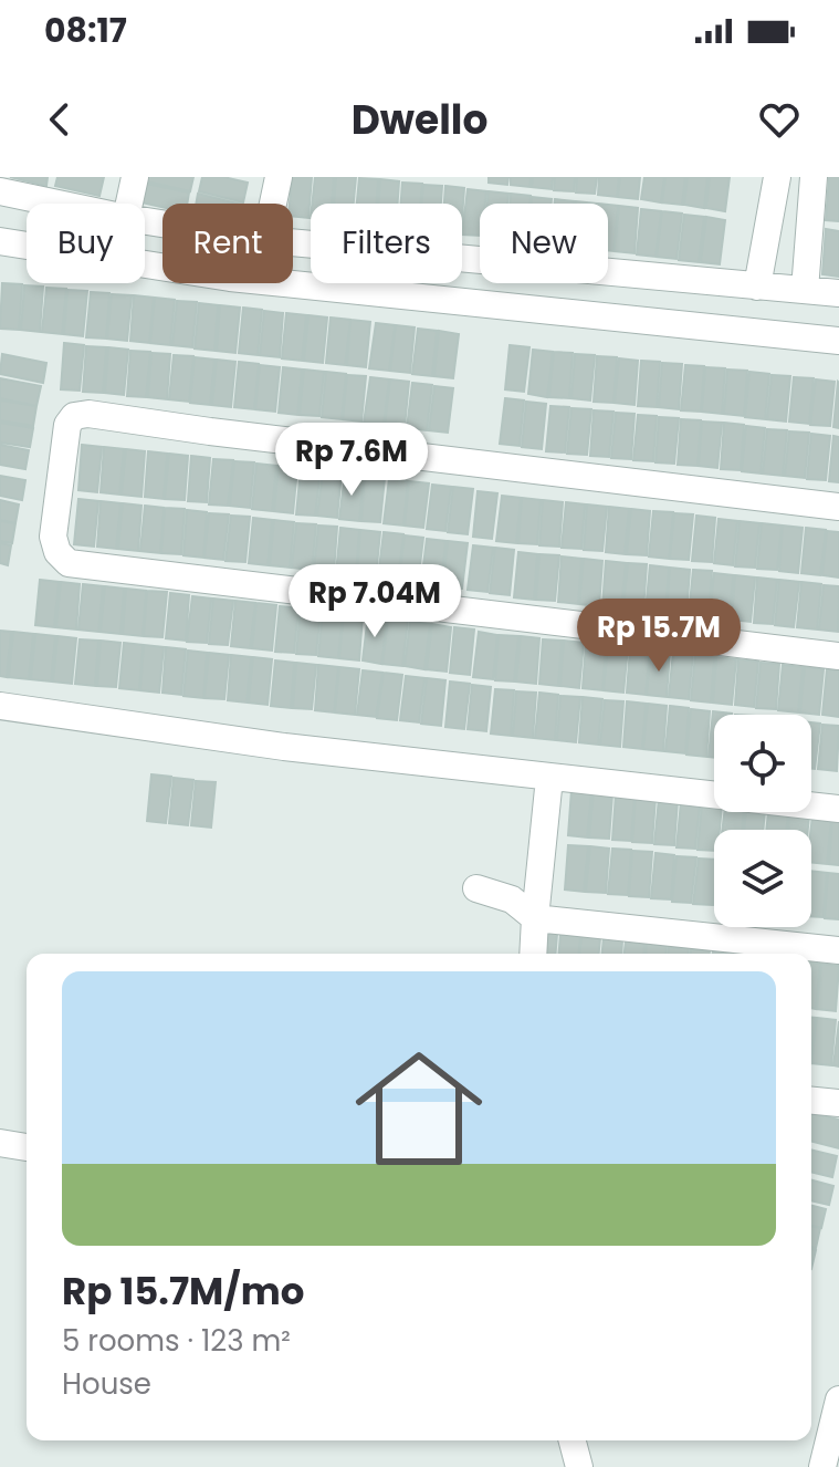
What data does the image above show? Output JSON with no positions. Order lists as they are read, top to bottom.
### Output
{
  "page": {
    "status": "08:17",
    "header": "Dwello",
    "chip": [
      "Buy",
      "Rent",
      "Filters",
      "New"
    ],
    "price": ["Rp 7.6M", "Rp 7.04M", "Rp 15.7M"],
    "list": [
      {
        "name": "Rp 15.7M/mo",
        "note": "5 rooms · 123 m² · House"
      }
    ]
  }
}
